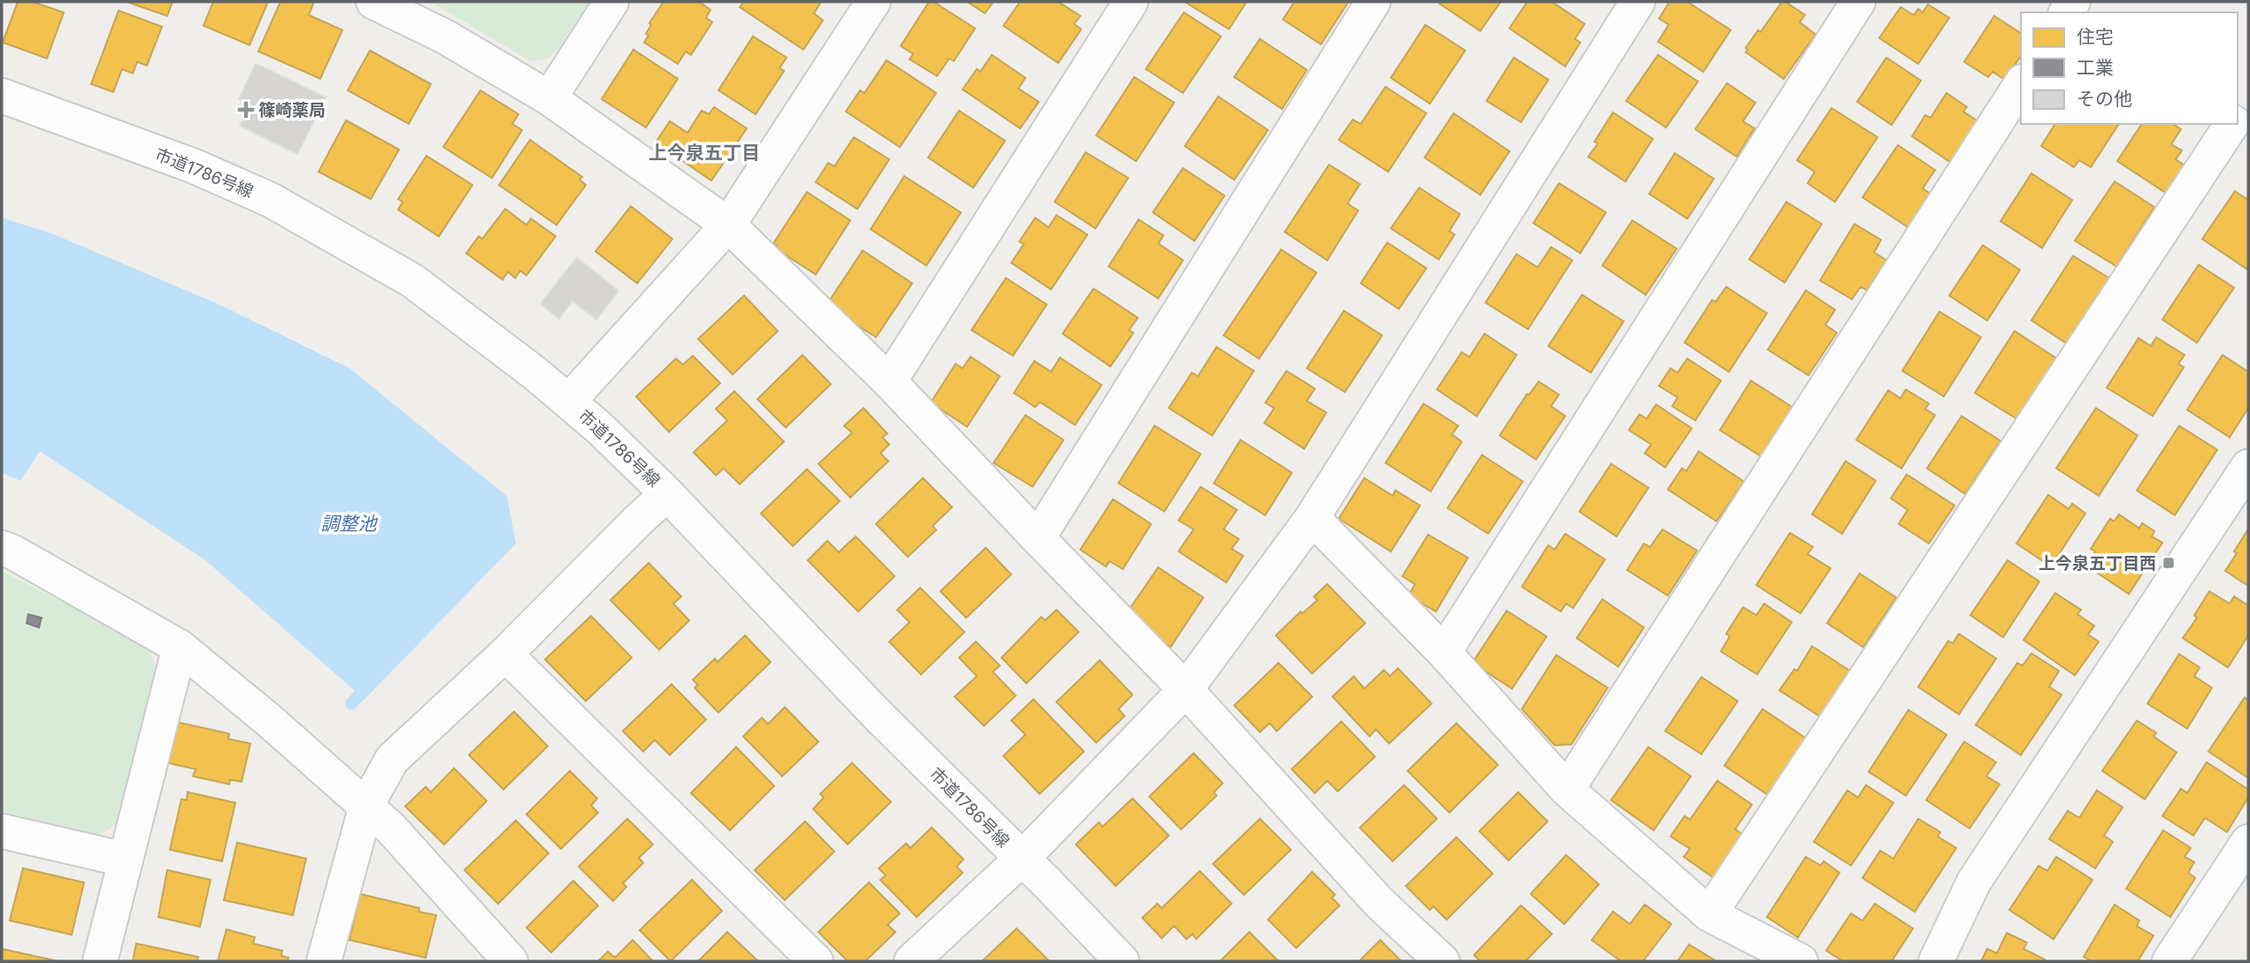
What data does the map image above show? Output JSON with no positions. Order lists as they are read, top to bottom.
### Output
{
  "streets": {
    "street": ["市道1786号線"]
  },
  "districts": ["上今泉五丁目"],
  "water": ["調整池"],
  "places": {
    "health": ["篠崎薬局"],
    "transit": ["上今泉五丁目西"]
  },
  "legend": ["住宅", "工業", "その他"]
}
